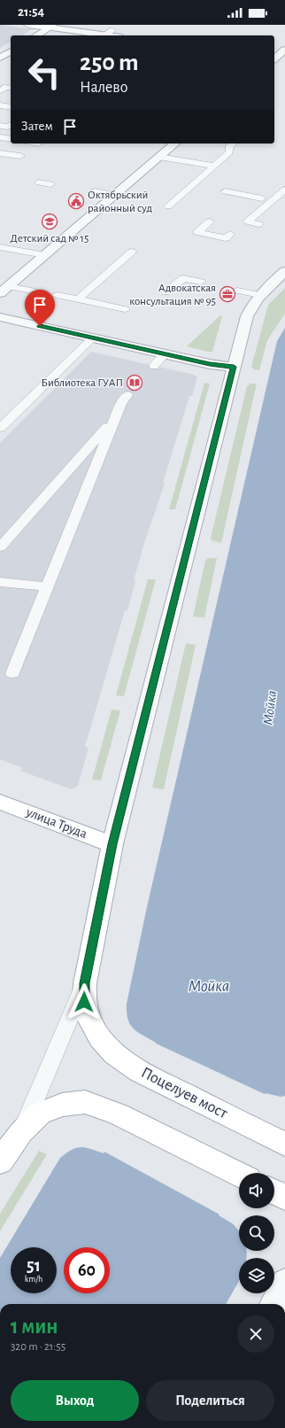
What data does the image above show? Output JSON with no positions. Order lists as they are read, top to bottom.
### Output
{
  "streets": {
    "main road": ["улица Труда", "Поцелуев мост"]
  },
  "crossings": [
    ["улица Труда", "Поцелуев мост"]
  ],
  "water": ["Мойка"],
  "places": {
    "public building": ["Октябрьский районный суд"],
    "school or university": ["Детский сад № 15"],
    "office": ["Адвокатская консультация № 95"],
    "library": ["Библиотека ГУАП"]
  },
  "page": {
    "status": "21:54",
    "turn": ["250 m", "Налево"],
    "then": "Затем",
    "speed": "51 km/h",
    "limit": "60",
    "heading": ["1 мин", "320 m · 21:55"],
    "buttons": ["Выход", "Поделиться"]
  }
}
